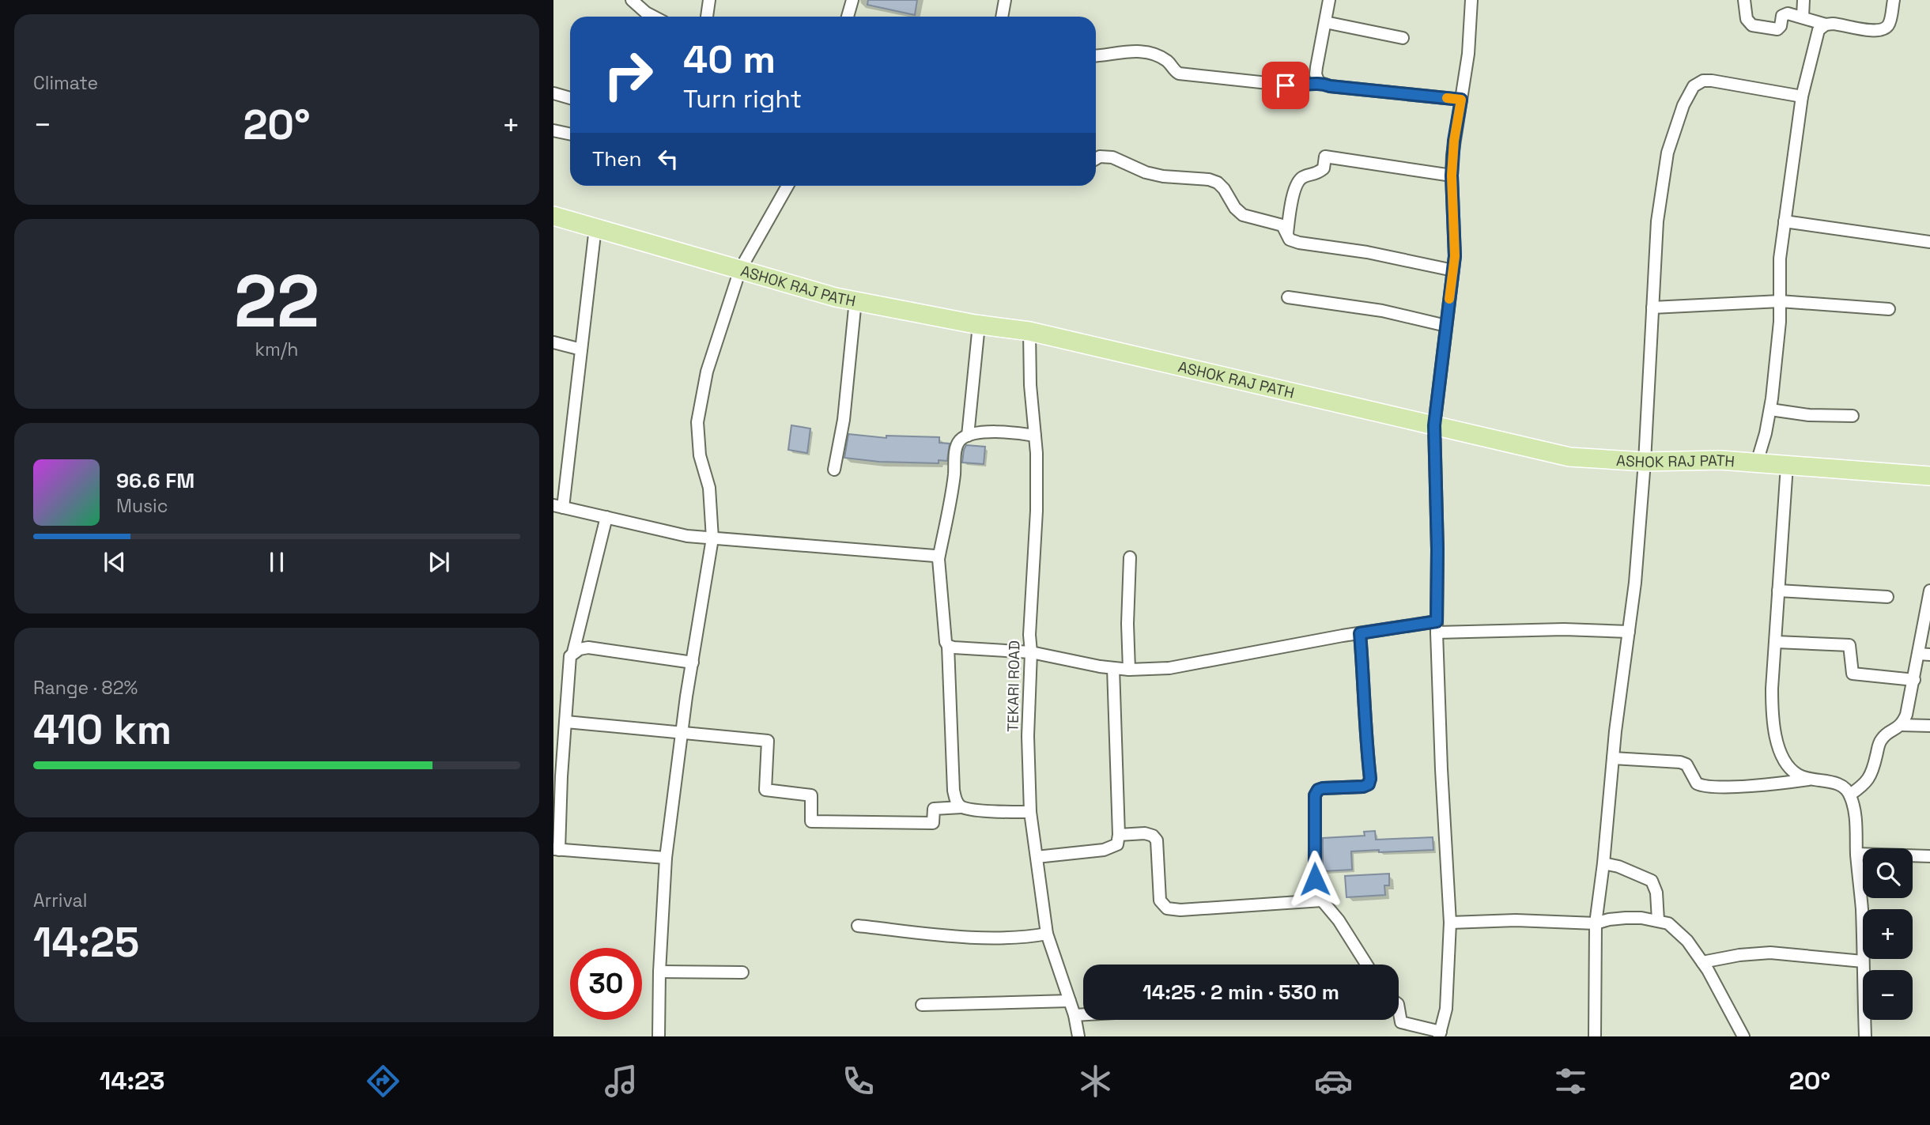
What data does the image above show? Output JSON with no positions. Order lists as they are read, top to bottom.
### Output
{
  "streets": {
    "main road": ["ASHOK RAJ PATH"],
    "street": ["TEKARI ROAD"]
  },
  "crossings": [
    ["ASHOK RAJ PATH", "TEKARI ROAD"]
  ],
  "page": {
    "tile": [
      "Climate",
      ["22", "km/h"],
      ["Range · 82%", "410 km"],
      ["Arrival", "14:25"]
    ],
    "turn": ["40 m", "Turn right"],
    "heat": ["−", "20°", "+"],
    "then": "Then",
    "song": ["96.6 FM", "Music"],
    "map_buttons": ["+", "−"],
    "limit": "30",
    "trip": "14:25 · 2 min · 530 m",
    "tabs": ["14:23", "20°"]
  }
}
